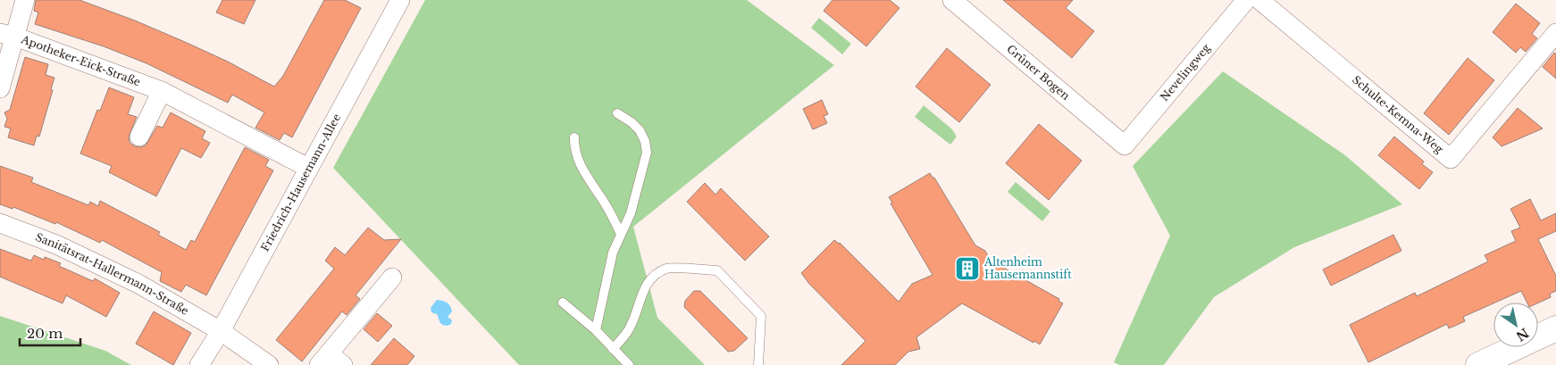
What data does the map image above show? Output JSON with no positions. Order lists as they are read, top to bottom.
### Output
{
  "streets": {
    "street": [
      "Apotheker-Eick-Straße",
      "Nevelingweg",
      "Grüner Bogen",
      "Schulte-Kemna-Weg",
      "Friedrich-Hausemann-Allee",
      "Sanitätsrat-Hallermann-Straße"
    ]
  },
  "crossings": [
    ["Apotheker-Eick-Straße", "Friedrich-Hausemann-Allee"],
    ["Nevelingweg", "Grüner Bogen"],
    ["Friedrich-Hausemann-Allee", "Sanitätsrat-Hallermann-Straße"]
  ],
  "places": {
    "building": ["Altenheim Hausemannstift"]
  },
  "scale_bar": "20 m",
  "north": "bottom right"
}
